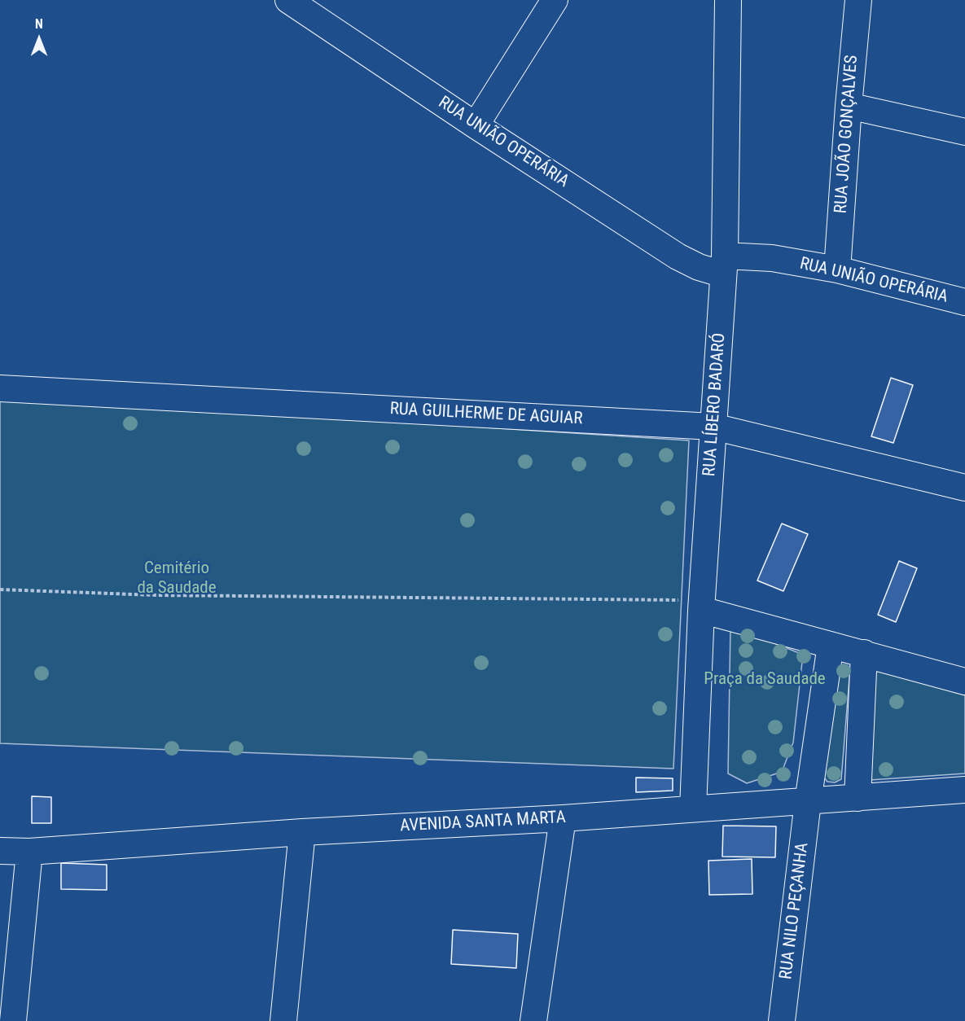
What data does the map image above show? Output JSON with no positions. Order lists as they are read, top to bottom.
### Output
{
  "streets": {
    "street": [
      "RUA JOÃO GONÇALVES",
      "RUA UNIÃO OPERÁRIA",
      "RUA LÍBERO BADARÓ",
      "RUA GUILHERME DE AGUIAR",
      "AVENIDA SANTA MARTA",
      "RUA NILO PEÇANHA"
    ]
  },
  "crossings": [
    ["RUA JOÃO GONÇALVES", "RUA UNIÃO OPERÁRIA"],
    ["RUA UNIÃO OPERÁRIA", "RUA LÍBERO BADARÓ"],
    ["RUA LÍBERO BADARÓ", "RUA GUILHERME DE AGUIAR"],
    ["RUA LÍBERO BADARÓ", "AVENIDA SANTA MARTA"],
    ["AVENIDA SANTA MARTA", "RUA NILO PEÇANHA"]
  ],
  "parks": ["Cemitério da Saudade", "Praça da Saudade"],
  "north": "top"
}
